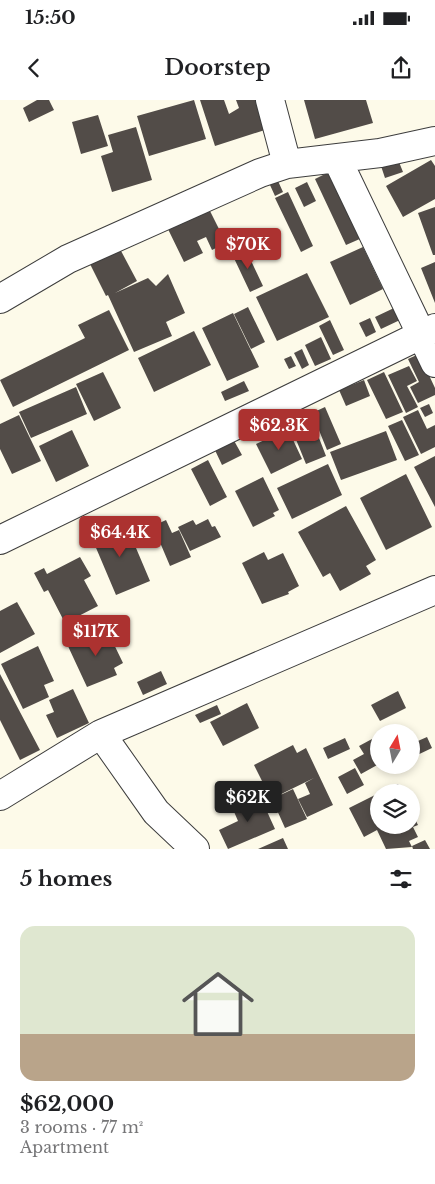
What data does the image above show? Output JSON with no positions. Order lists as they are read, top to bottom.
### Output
{
  "north": "top",
  "page": {
    "status": "15:50",
    "header": "Doorstep",
    "price": [
      "$70K",
      "$62.3K",
      "$64.4K",
      "$117K",
      "$62K"
    ],
    "heading": "5 homes",
    "list": [
      {
        "name": "$62,000",
        "note": "3 rooms · 77 m² · Apartment"
      }
    ]
  }
}
